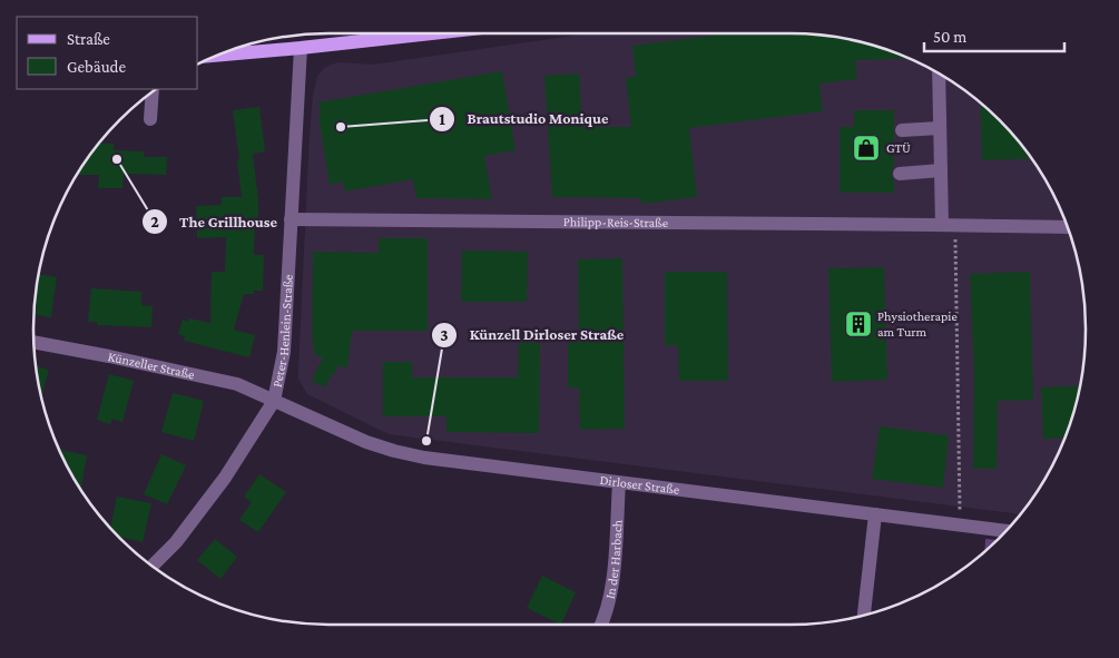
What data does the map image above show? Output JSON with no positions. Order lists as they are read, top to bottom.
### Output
{
  "streets": {
    "street": [
      "Philipp-Reis-Straße",
      "Peter-Henlein-Straße",
      "Künzeller Straße",
      "Dirloser Straße",
      "In der Harbach"
    ]
  },
  "crossings": [
    ["Philipp-Reis-Straße", "Peter-Henlein-Straße"],
    ["Peter-Henlein-Straße", "Künzeller Straße"],
    ["Peter-Henlein-Straße", "Dirloser Straße"],
    ["Künzeller Straße", "Dirloser Straße"],
    ["Dirloser Straße", "In der Harbach"]
  ],
  "places": {
    "other": ["Brautstudio Monique", "The Grillhouse", "Künzell Dirloser Straße"],
    "shop": ["GTÜ"],
    "building": ["Physiotherapie am Turm"]
  },
  "legend": ["Straße", "Gebäude"],
  "scale_bar": "50 m"
}
